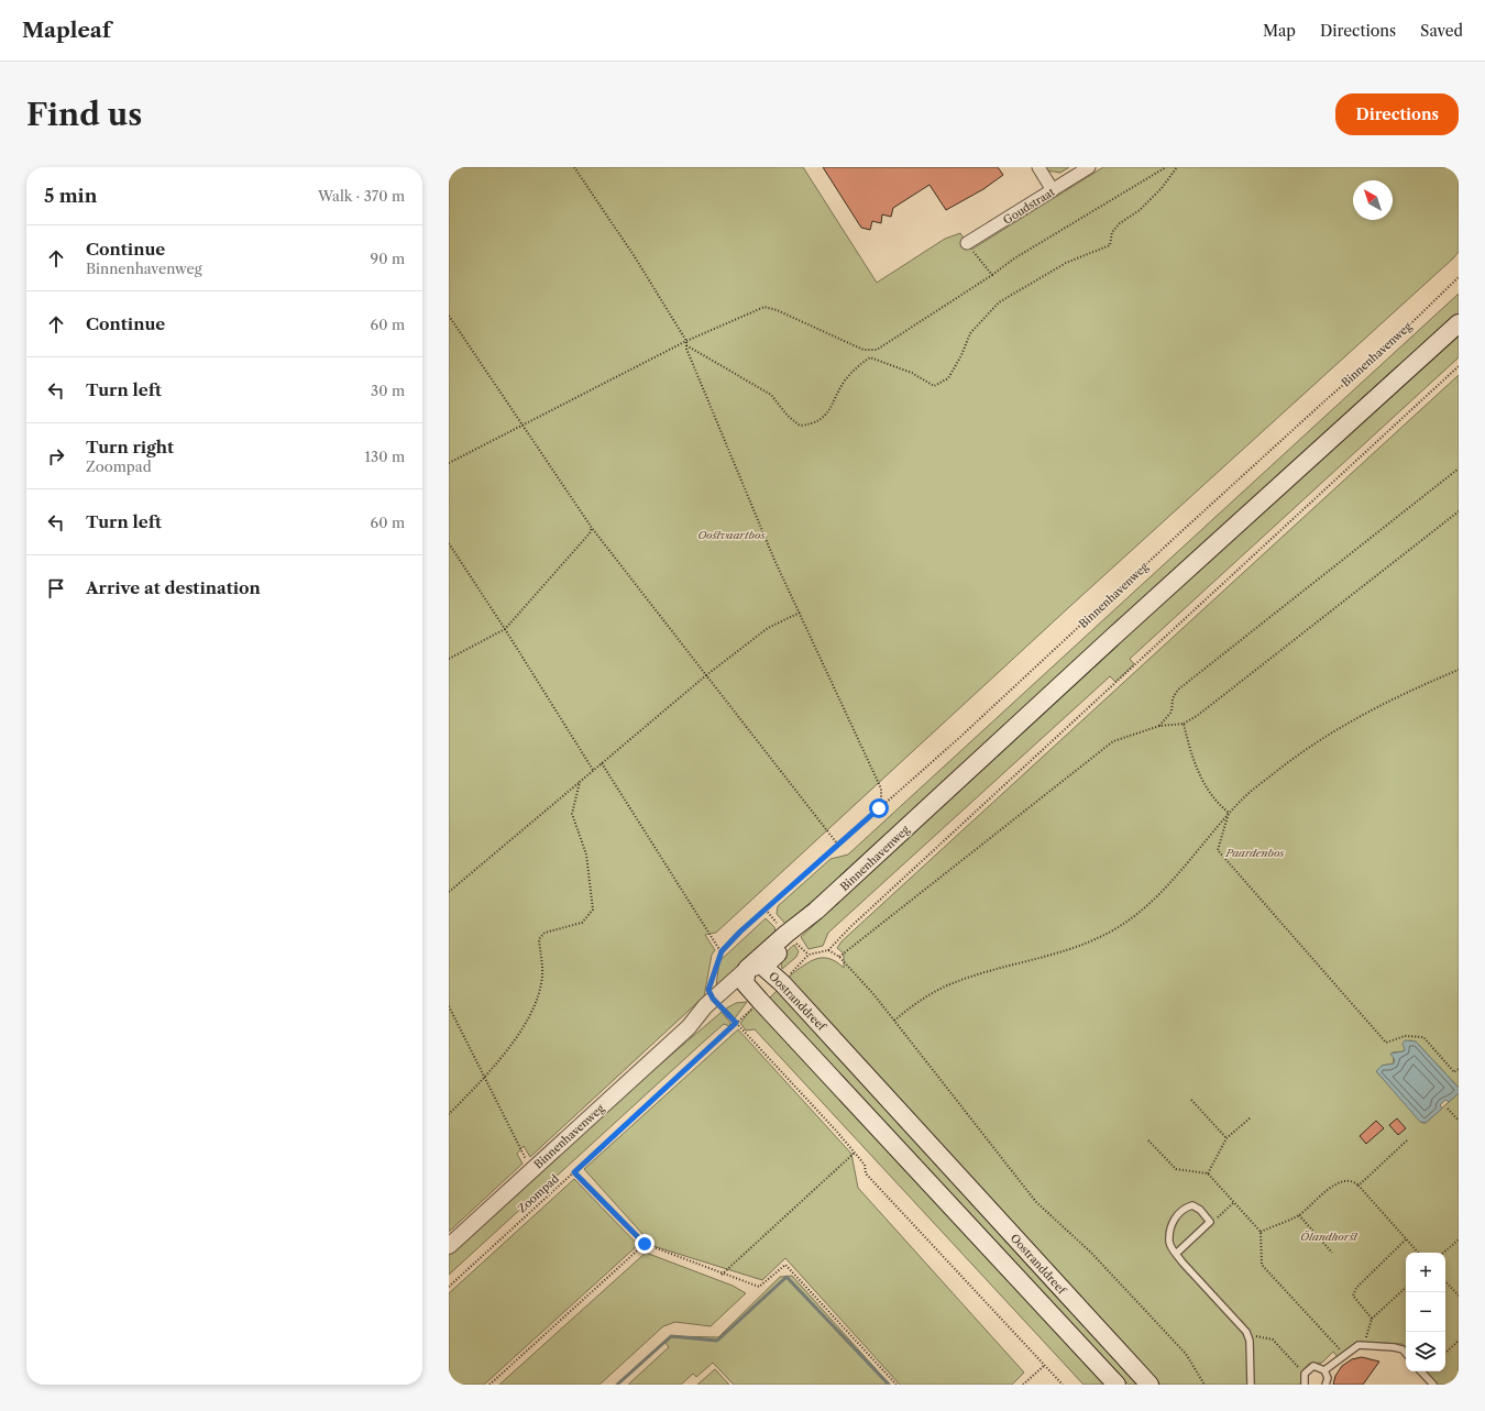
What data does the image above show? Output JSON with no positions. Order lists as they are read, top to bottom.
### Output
{
  "streets": {
    "main road": ["Binnenhavenweg", "Oostranddreef"],
    "street": ["Goudstraat"],
    "path": ["Zoompad"]
  },
  "crossings": [
    ["Binnenhavenweg", "Oostranddreef"]
  ],
  "parks": ["Oostvaartbos", "Paardenbos", "Ölandhorst"],
  "north": "top left",
  "page": {
    "header": "Mapleaf",
    "nav": ["Map", "Directions", "Saved"],
    "buttons": "Directions",
    "title": "Find us",
    "heading": ["5 min", "Walk · 370 m"],
    "list": [
      ["Continue", "Binnenhavenweg", "90 m"],
      ["Continue", "60 m"],
      ["Turn left", "30 m"],
      ["Turn right", "Zoompad", "130 m"],
      ["Turn left", "60 m"],
      "Arrive at destination"
    ],
    "map_buttons": ["+", "−"]
  }
}
